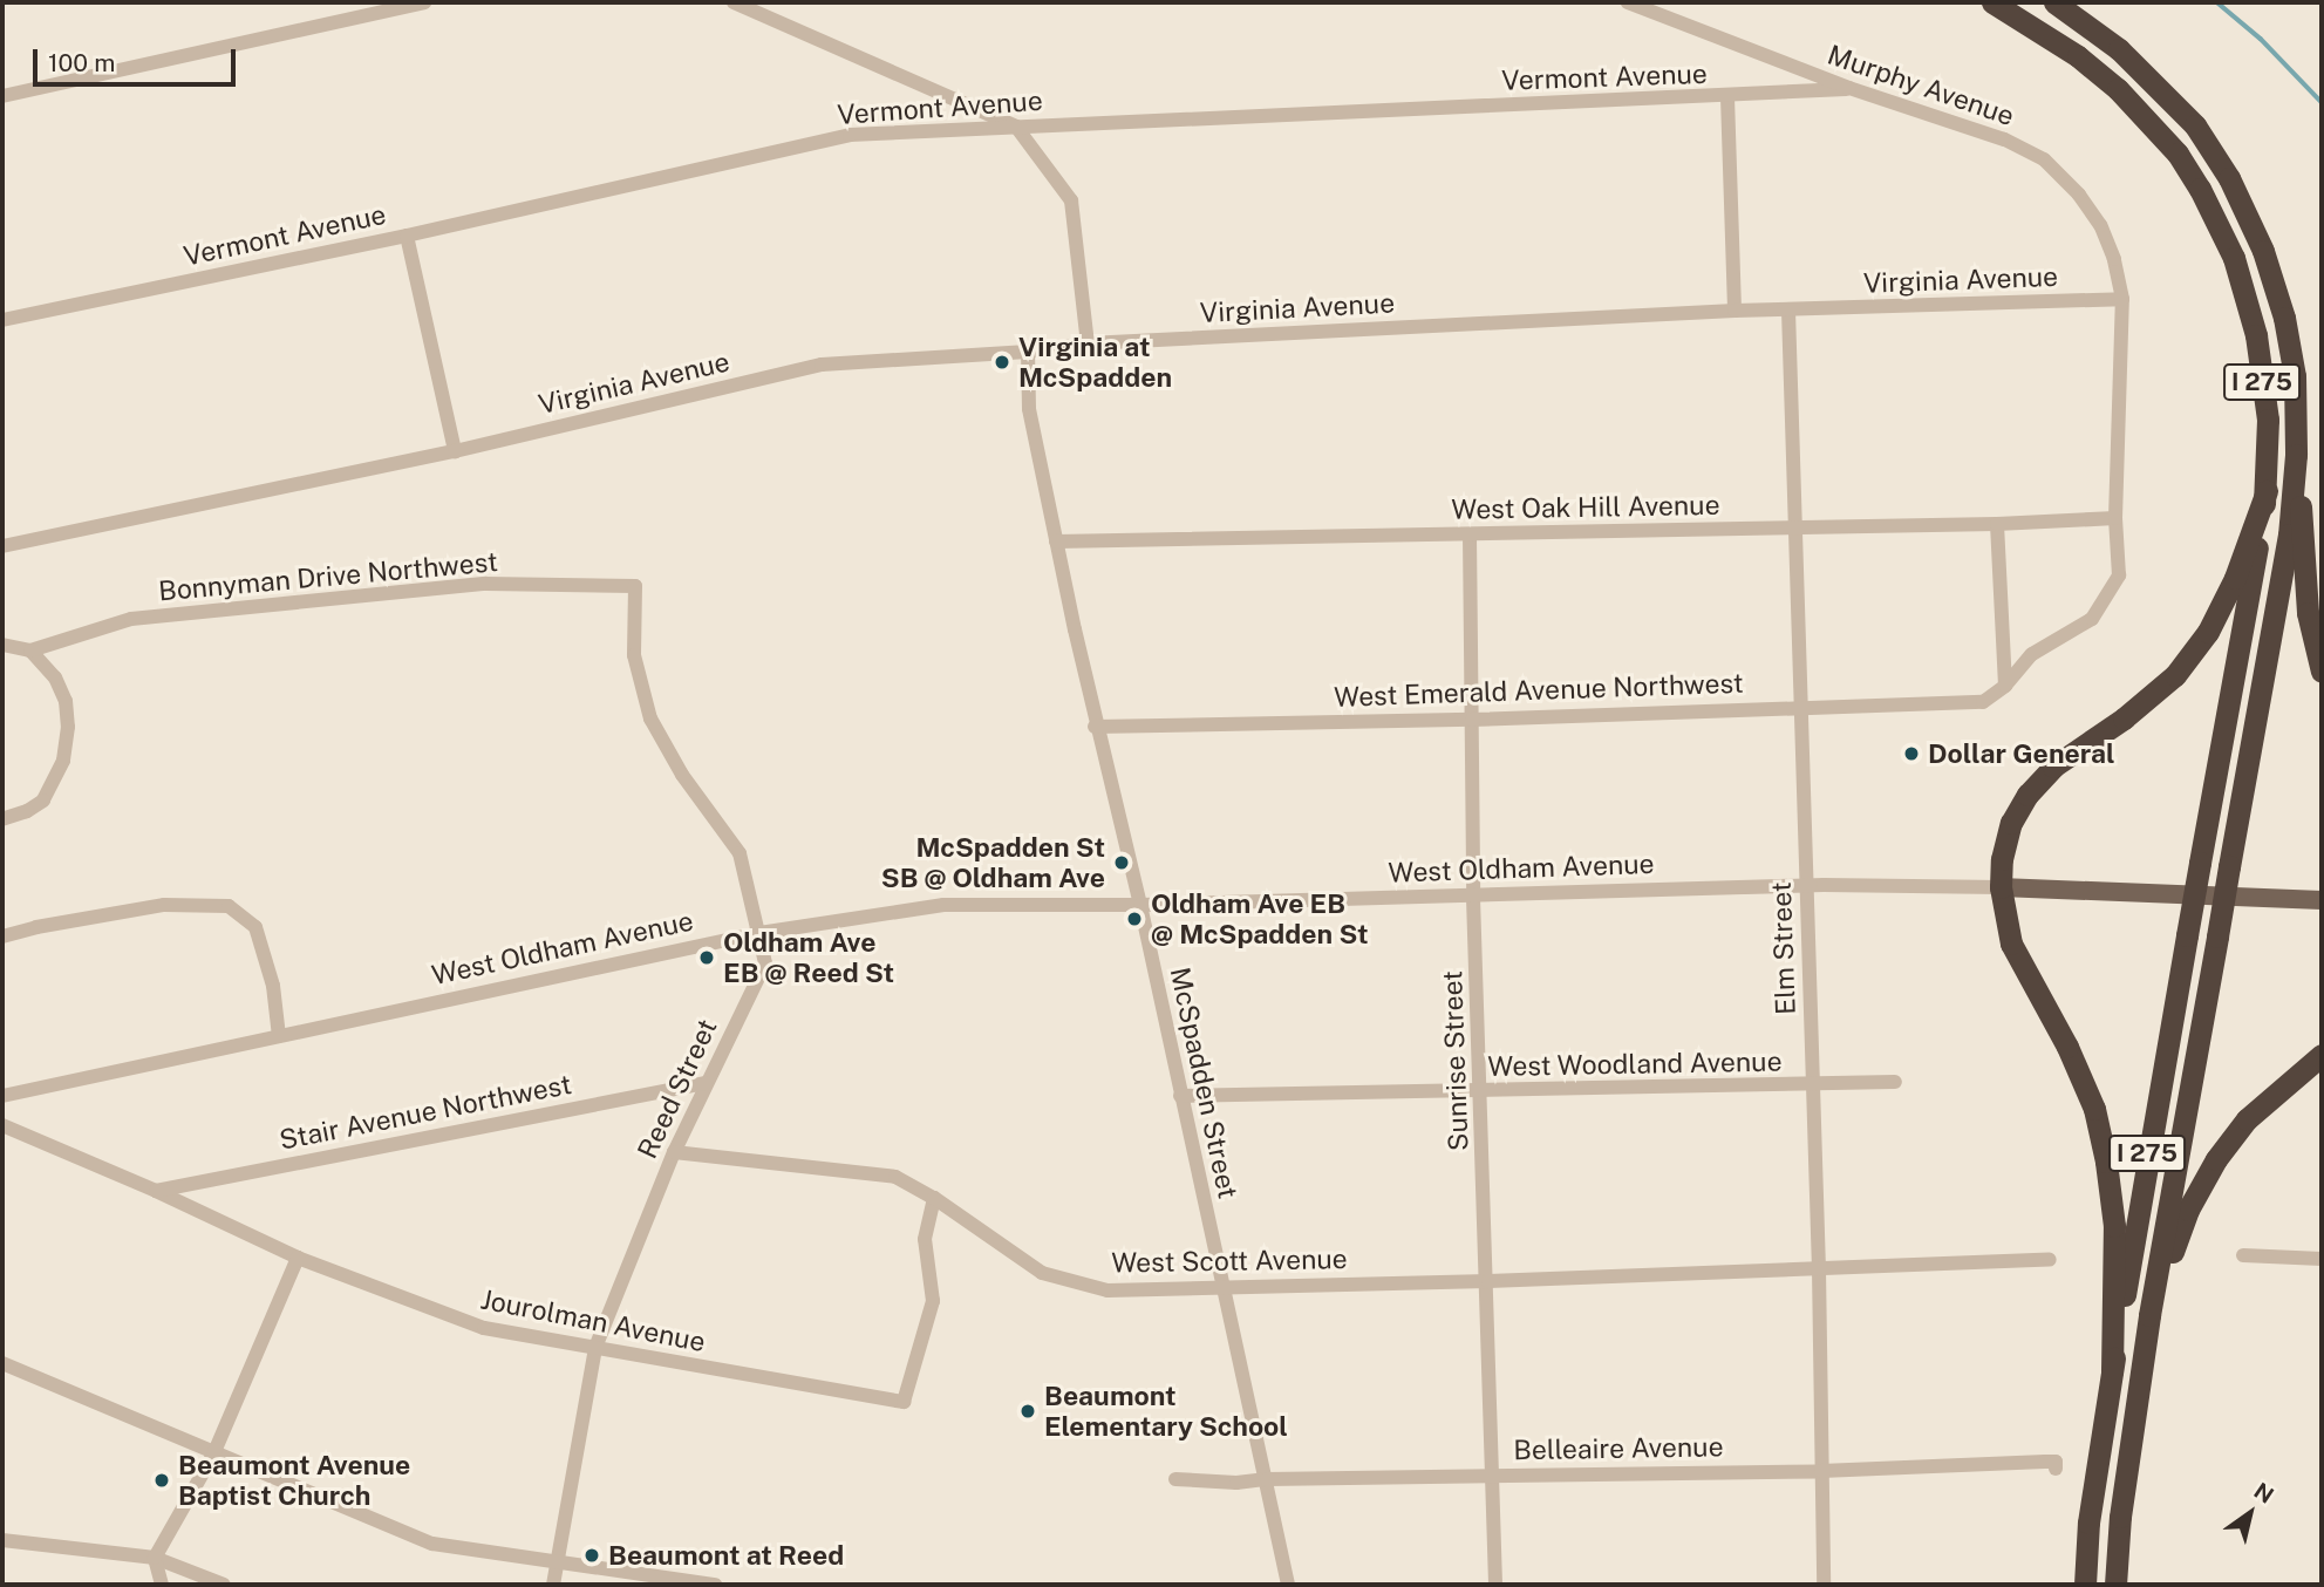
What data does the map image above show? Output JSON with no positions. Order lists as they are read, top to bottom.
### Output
{
  "streets": {
    "highway": ["I 275"],
    "main road": ["West Oldham Avenue"],
    "street": [
      "Vermont Avenue",
      "Murphy Avenue",
      "Virginia Avenue",
      "West Oak Hill Avenue",
      "Bonnyman Drive Northwest",
      "West Emerald Avenue Northwest",
      "Elm Street",
      "Sunrise Street",
      "West Woodland Avenue",
      "McSpadden Street",
      "Reed Street",
      "Stair Avenue Northwest",
      "West Scott Avenue",
      "Jourolman Avenue",
      "Belleaire Avenue"
    ]
  },
  "crossings": [
    ["Vermont Avenue", "Murphy Avenue"],
    ["Murphy Avenue", "Virginia Avenue"],
    ["Murphy Avenue", "West Oak Hill Avenue"],
    ["Murphy Avenue", "West Emerald Avenue Northwest"],
    ["Virginia Avenue", "Elm Street"],
    ["Virginia Avenue", "McSpadden Street"],
    ["West Oak Hill Avenue", "Elm Street"],
    ["West Oak Hill Avenue", "Sunrise Street"],
    ["West Oak Hill Avenue", "McSpadden Street"],
    ["Bonnyman Drive Northwest", "Reed Street"],
    ["West Emerald Avenue Northwest", "Elm Street"],
    ["West Emerald Avenue Northwest", "Sunrise Street"],
    ["West Emerald Avenue Northwest", "McSpadden Street"],
    ["West Oldham Avenue", "Elm Street"],
    ["West Oldham Avenue", "Sunrise Street"],
    ["West Oldham Avenue", "McSpadden Street"],
    ["West Oldham Avenue", "Reed Street"],
    ["Elm Street", "West Woodland Avenue"],
    ["Elm Street", "West Scott Avenue"],
    ["Elm Street", "Belleaire Avenue"],
    ["Sunrise Street", "West Woodland Avenue"],
    ["Sunrise Street", "West Scott Avenue"],
    ["Sunrise Street", "Belleaire Avenue"],
    ["West Woodland Avenue", "McSpadden Street"],
    ["McSpadden Street", "West Scott Avenue"],
    ["McSpadden Street", "Belleaire Avenue"],
    ["Reed Street", "Stair Avenue Northwest"],
    ["Reed Street", "West Scott Avenue"],
    ["Reed Street", "Jourolman Avenue"],
    ["Stair Avenue Northwest", "Jourolman Avenue"],
    ["West Scott Avenue", "Jourolman Avenue"]
  ],
  "places": [
    "Virginia at McSpadden",
    "Dollar General",
    "McSpadden St SB @ Oldham Ave",
    "Oldham Ave EB @ McSpadden St",
    "Oldham Ave EB @ Reed St",
    "Beaumont Elementary School",
    "Beaumont Avenue Baptist Church",
    "Beaumont at Reed"
  ],
  "scale_bar": "100 m",
  "north": "top right"
}
